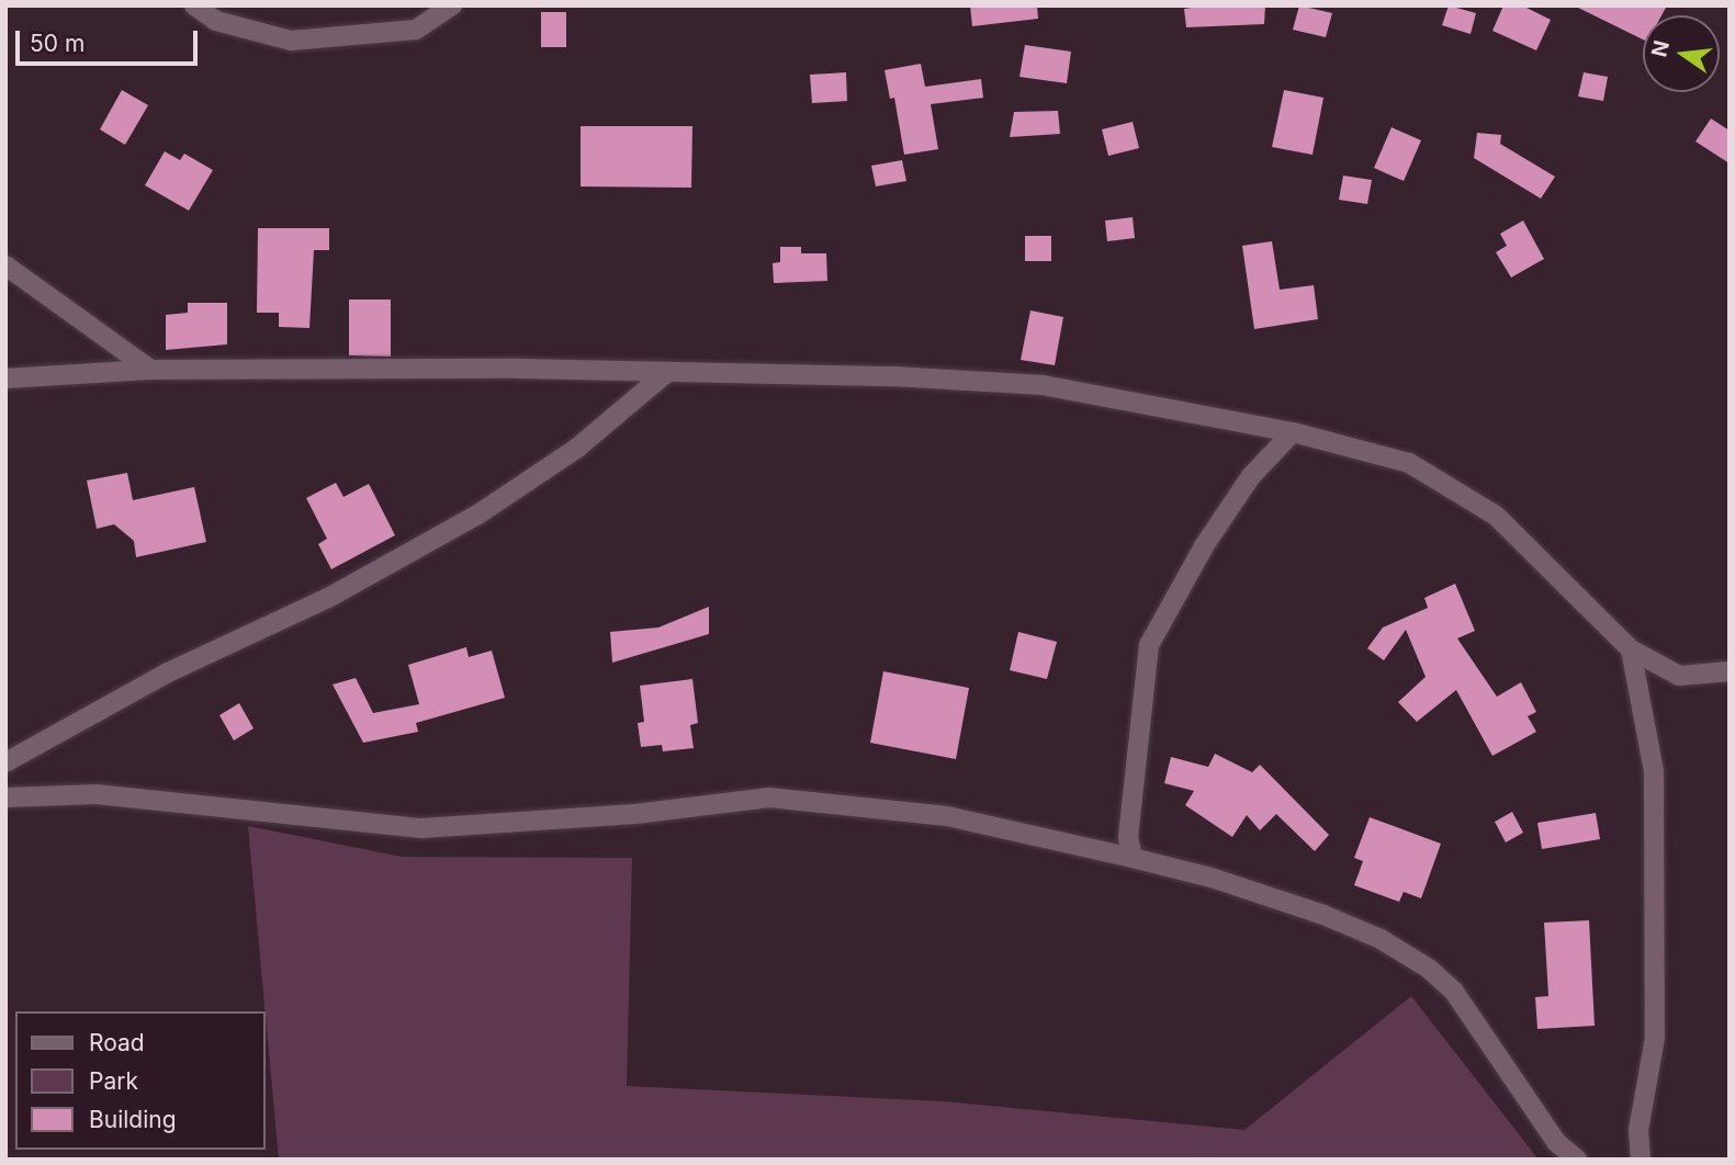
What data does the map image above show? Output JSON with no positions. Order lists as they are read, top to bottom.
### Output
{
  "legend": ["Road", "Park", "Building"],
  "scale_bar": "50 m",
  "north": "left"
}
